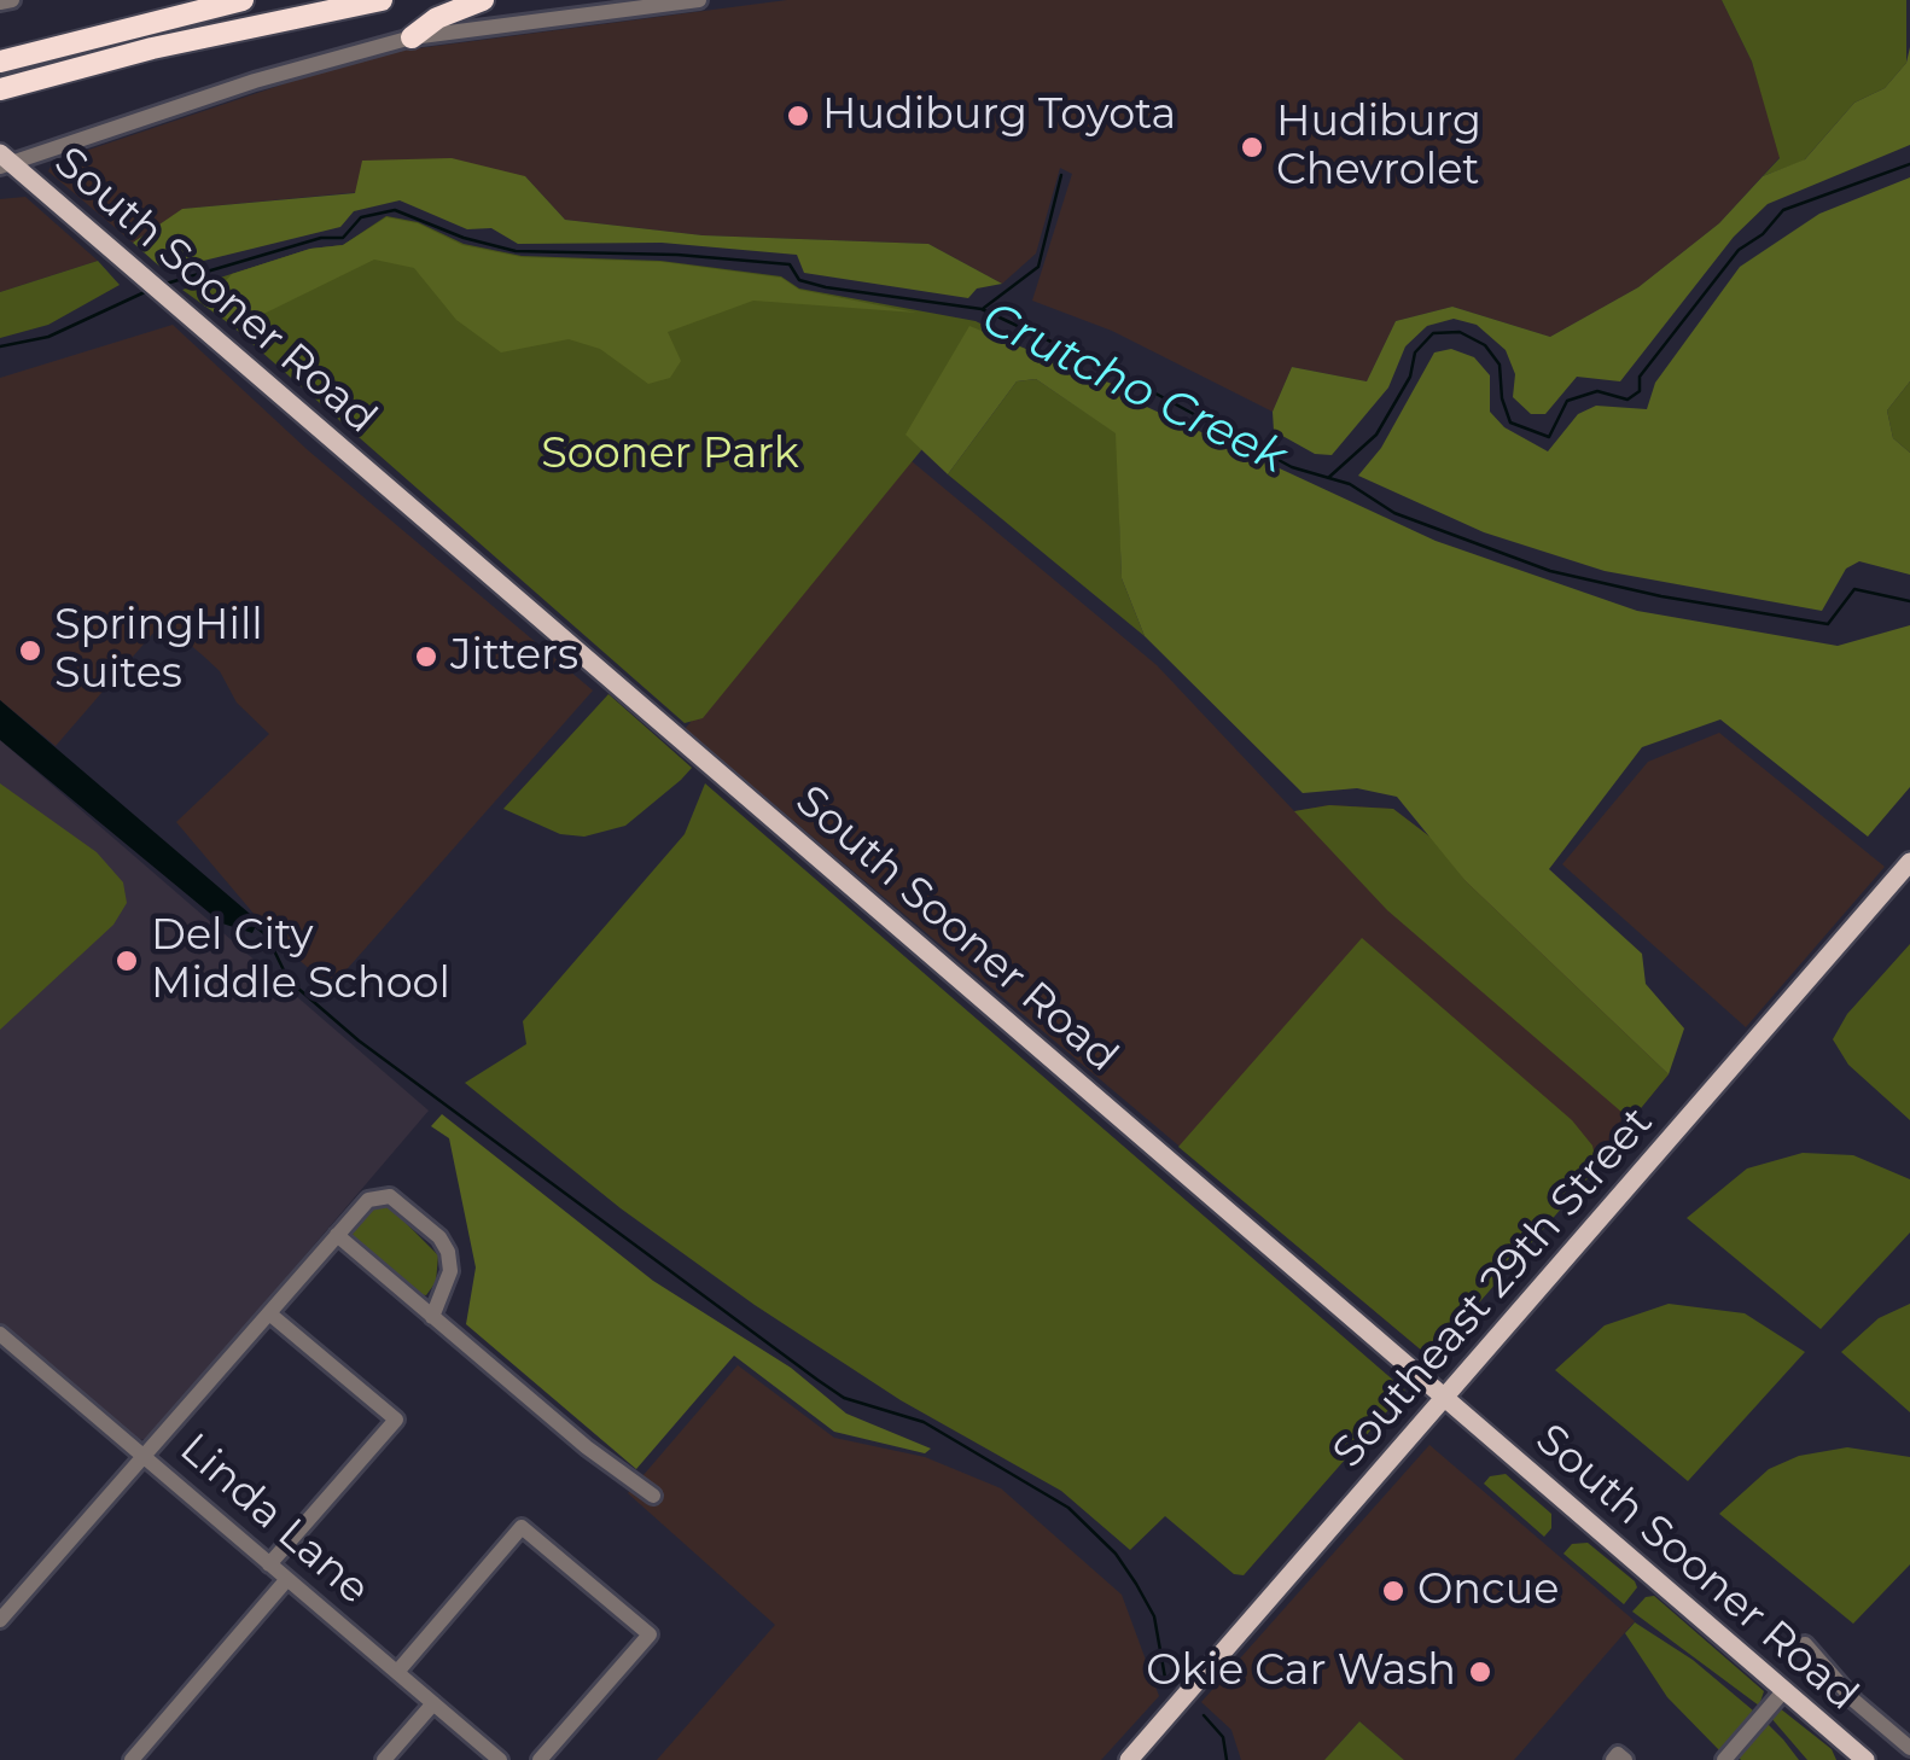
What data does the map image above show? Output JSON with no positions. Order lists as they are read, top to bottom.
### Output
{
  "streets": {
    "main road": ["South Sooner Road", "Southeast 29th Street"],
    "street": ["Linda Lane"]
  },
  "crossings": [
    ["South Sooner Road", "Southeast 29th Street"]
  ],
  "water": ["Crutcho Creek"],
  "parks": ["Sooner Park"],
  "places": [
    "Hudiburg Toyota",
    "Hudiburg Chevrolet",
    "SpringHill Suites",
    "Jitters",
    "Del City Middle School",
    "Oncue",
    "Okie Car Wash"
  ]
}
